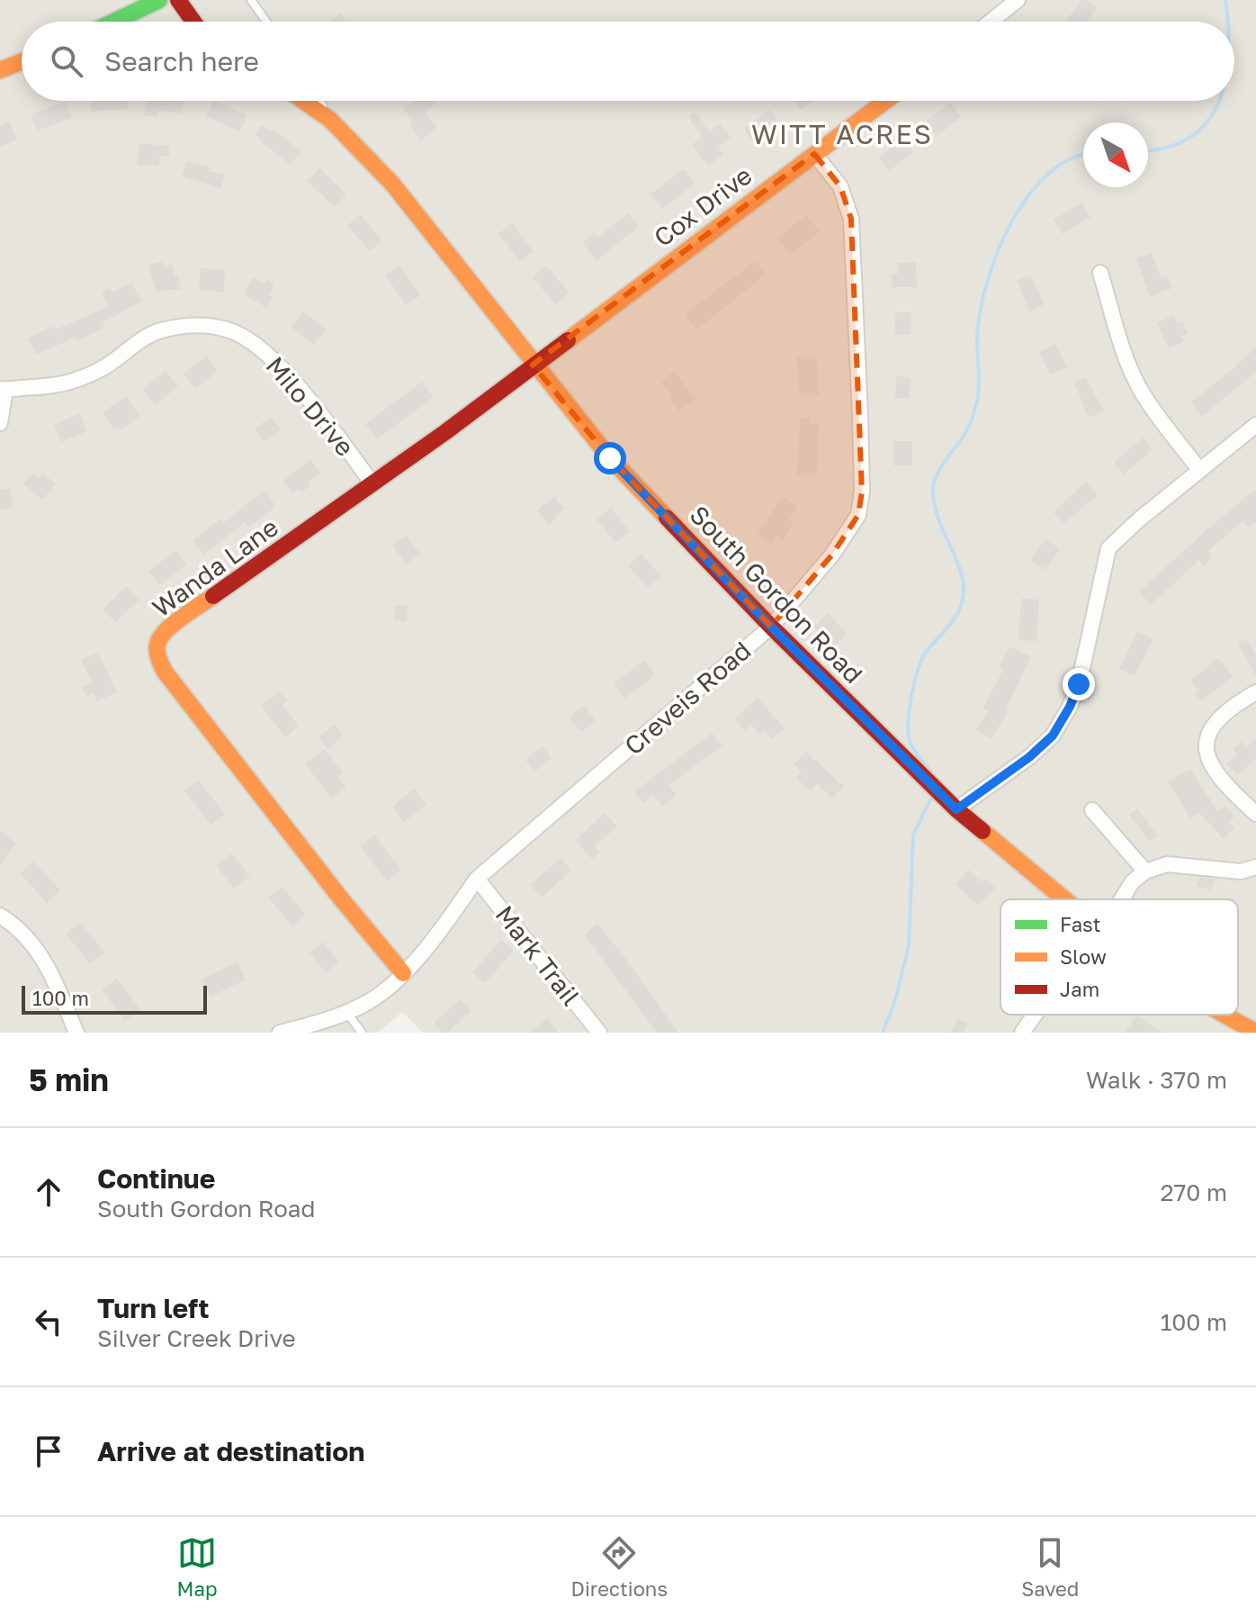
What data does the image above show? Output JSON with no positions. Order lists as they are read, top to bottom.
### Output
{
  "streets": {
    "street": [
      "Cox Drive",
      "Milo Drive",
      "Wanda Lane",
      "South Gordon Road",
      "Creveis Road",
      "Mark Trail"
    ]
  },
  "crossings": [
    ["Cox Drive", "Wanda Lane"],
    ["Cox Drive", "South Gordon Road"],
    ["Cox Drive", "Creveis Road"],
    ["Milo Drive", "Wanda Lane"],
    ["Wanda Lane", "South Gordon Road"],
    ["Wanda Lane", "Creveis Road"],
    ["South Gordon Road", "Creveis Road"],
    ["Creveis Road", "Mark Trail"]
  ],
  "districts": ["WITT ACRES"],
  "legend": ["Fast", "Slow", "Jam"],
  "scale_bar": "100 m",
  "north": "bottom right",
  "page": {
    "search": "Search here",
    "scale": "100 m",
    "heading": ["5 min", "Walk · 370 m"],
    "list": [
      ["Continue", "South Gordon Road", "270 m"],
      ["Turn left", "Silver Creek Drive", "100 m"],
      "Arrive at destination"
    ],
    "nav": ["Map", "Directions", "Saved"]
  }
}
